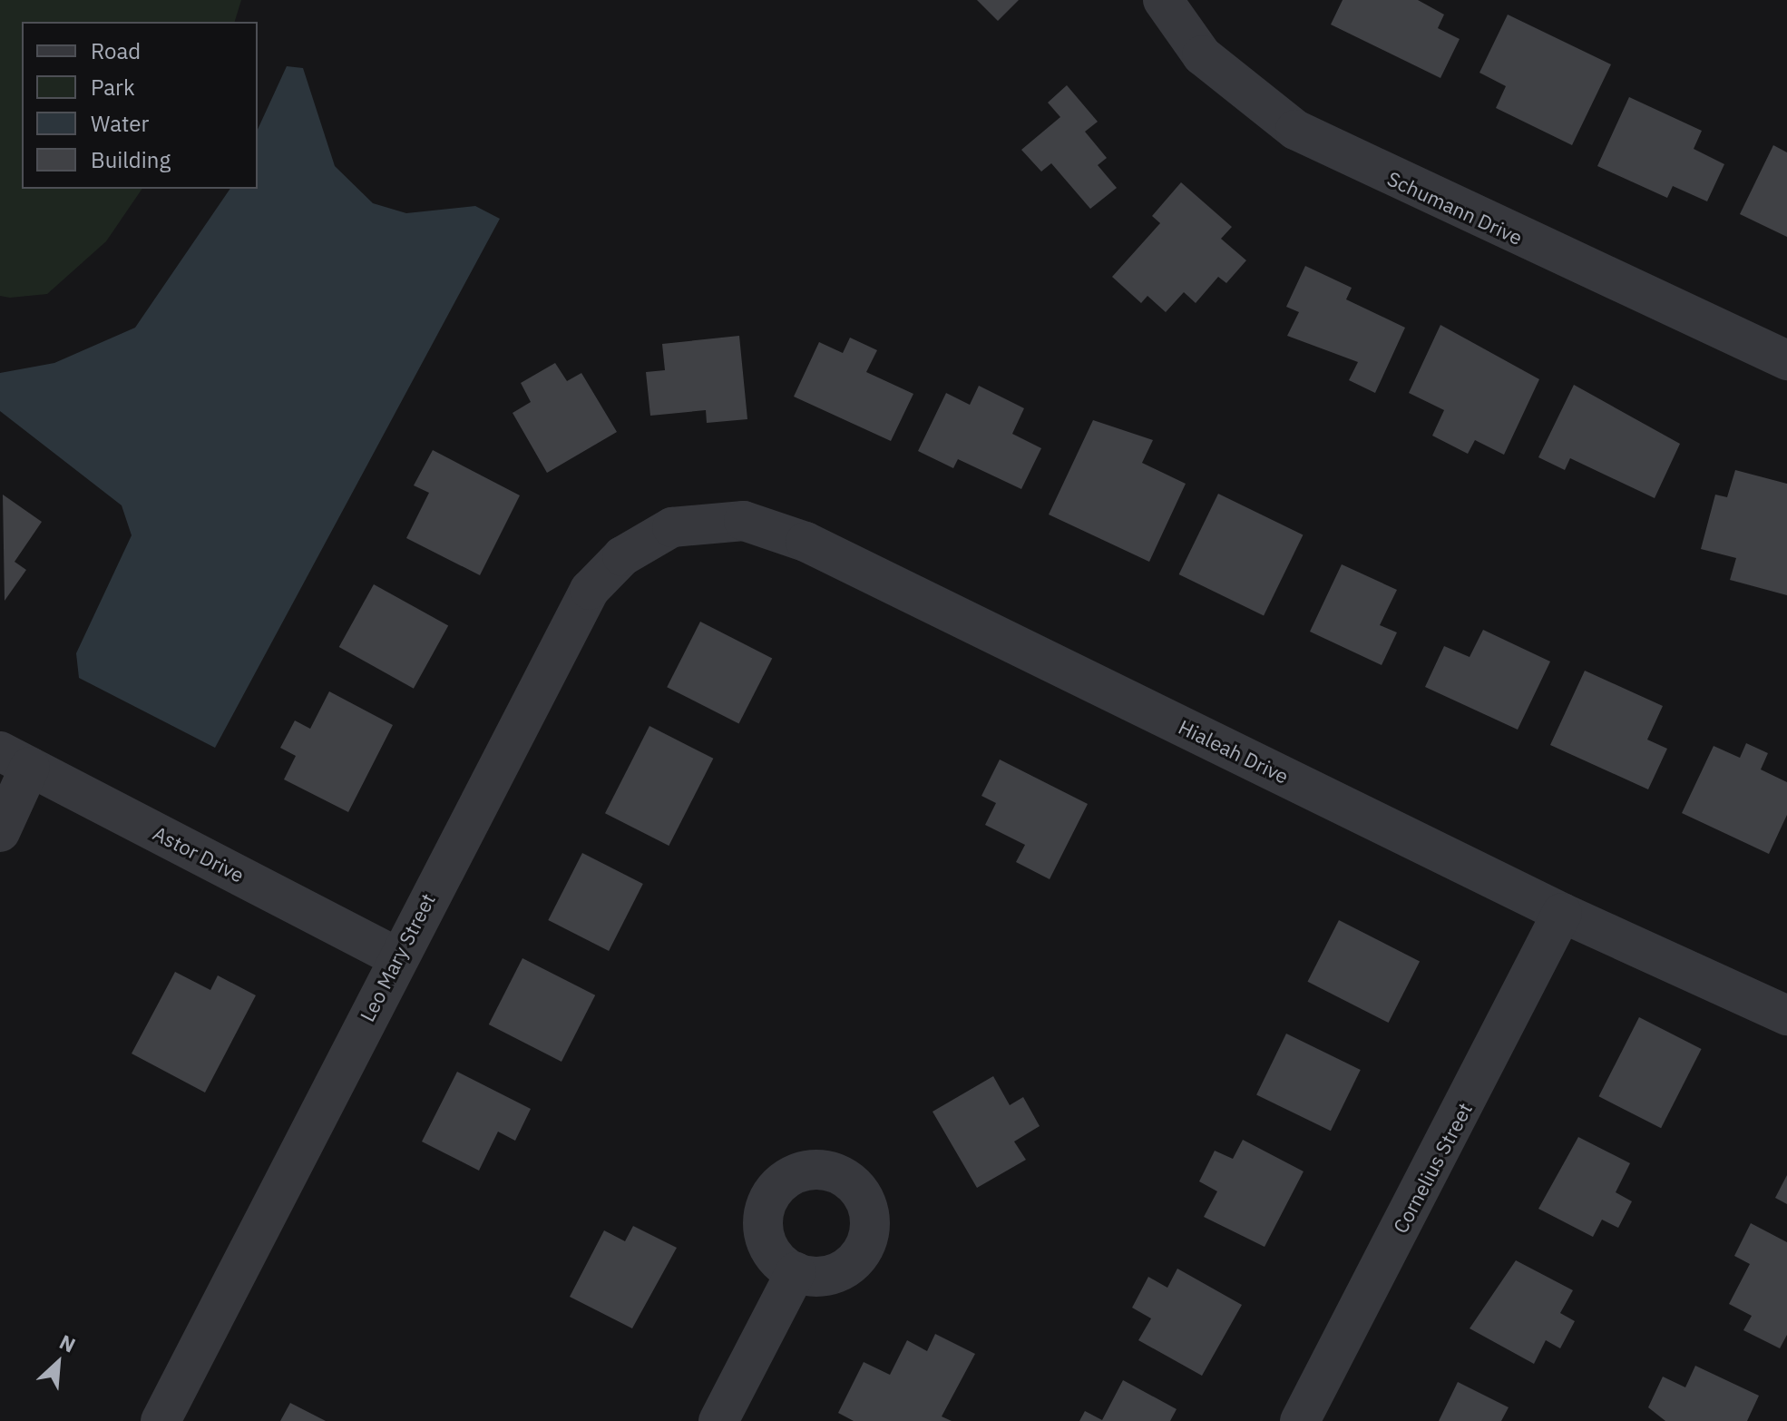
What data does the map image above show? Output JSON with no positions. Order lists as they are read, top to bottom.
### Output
{
  "streets": {
    "street": [
      "Schumann Drive",
      "Hialeah Drive",
      "Astor Drive",
      "Leo Mary Street",
      "Cornelius Street"
    ]
  },
  "crossings": [
    ["Hialeah Drive", "Leo Mary Street"],
    ["Hialeah Drive", "Cornelius Street"],
    ["Astor Drive", "Leo Mary Street"]
  ],
  "legend": [
    "Road",
    "Park",
    "Water",
    "Building"
  ],
  "north": "top right"
}
